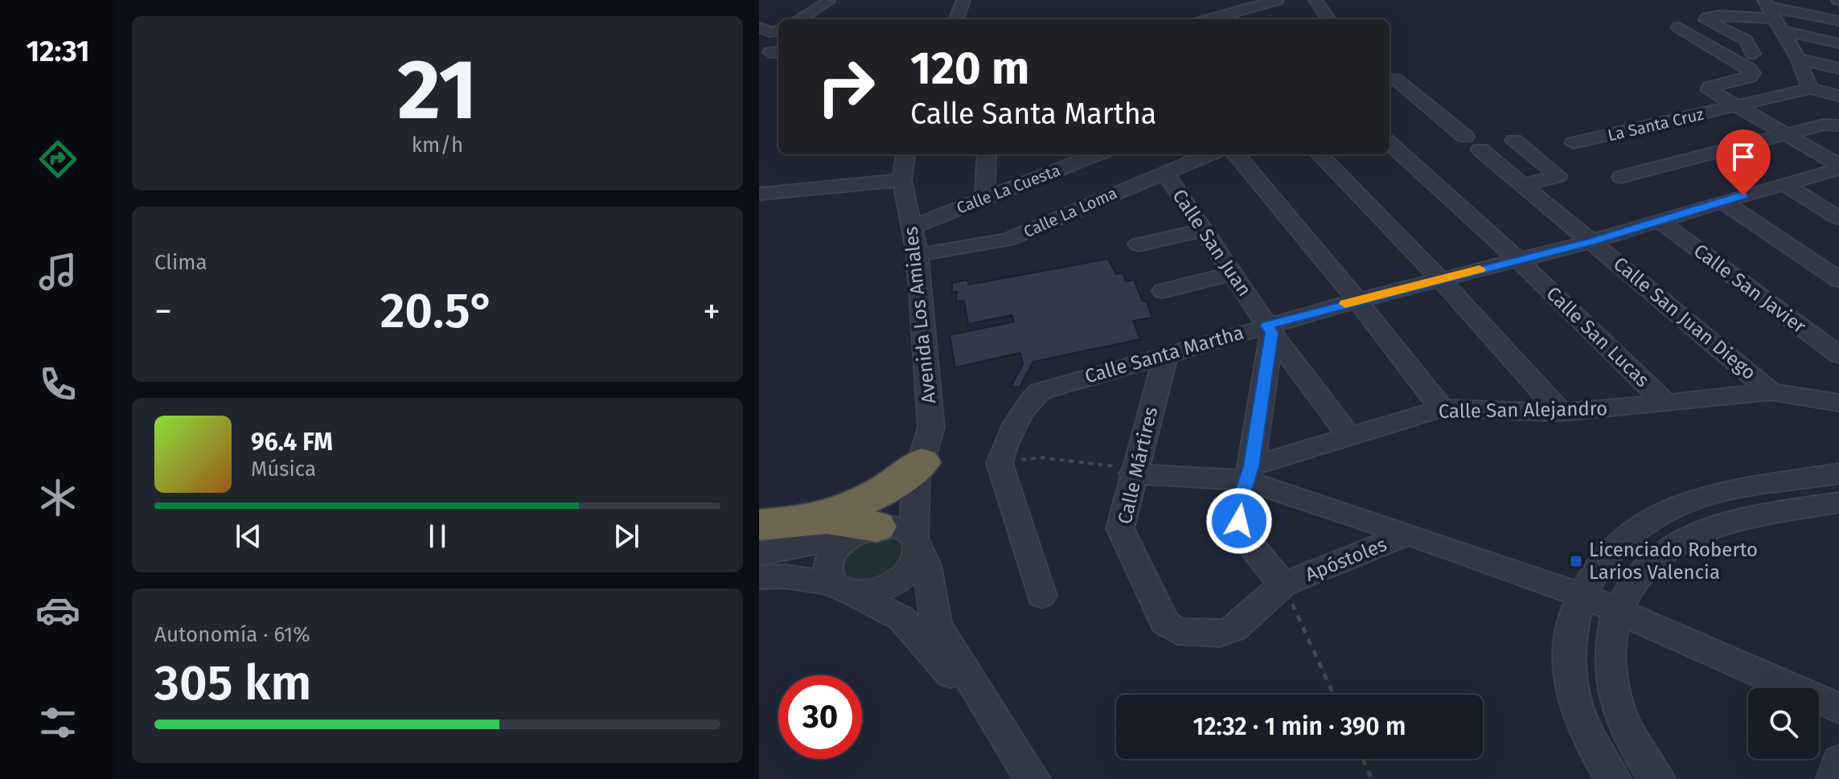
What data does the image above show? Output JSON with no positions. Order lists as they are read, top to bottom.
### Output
{
  "streets": {
    "street": [
      "La Santa Cruz",
      "Calle La Cuesta",
      "Calle La Loma",
      "Calle San Juan",
      "Calle San Javier",
      "Avenida Los Amiales",
      "Calle San Juan Diego",
      "Calle San Lucas",
      "Calle Santa Martha",
      "Calle San Alejandro",
      "Calle Mártires",
      "Apóstoles"
    ]
  },
  "crossings": [
    ["Calle La Cuesta", "Avenida Los Amiales"],
    ["Calle La Loma", "Calle San Juan"],
    ["Calle La Loma", "Avenida Los Amiales"],
    ["Calle San Juan", "Calle Santa Martha"],
    ["Calle San Juan", "Calle San Alejandro"],
    ["Calle San Javier", "Calle Santa Martha"],
    ["Calle San Juan Diego", "Calle Santa Martha"],
    ["Calle San Juan Diego", "Calle San Alejandro"],
    ["Calle San Lucas", "Calle Santa Martha"],
    ["Calle San Lucas", "Calle San Alejandro"],
    ["Calle Santa Martha", "Calle Mártires"],
    ["Calle Mártires", "Apóstoles"]
  ],
  "places": {
    "transit": ["Licenciado Roberto Larios Valencia"]
  },
  "page": {
    "tabs": "12:31",
    "tile": [
      ["21", "km/h"],
      "Clima",
      ["Autonomía · 61%", "305 km"]
    ],
    "turn": ["120 m", "Calle Santa Martha"],
    "heat": ["−", "20.5°", "+"],
    "song": ["96.4 FM", "Música"],
    "limit": "30",
    "trip": "12:32 · 1 min · 390 m"
  }
}
